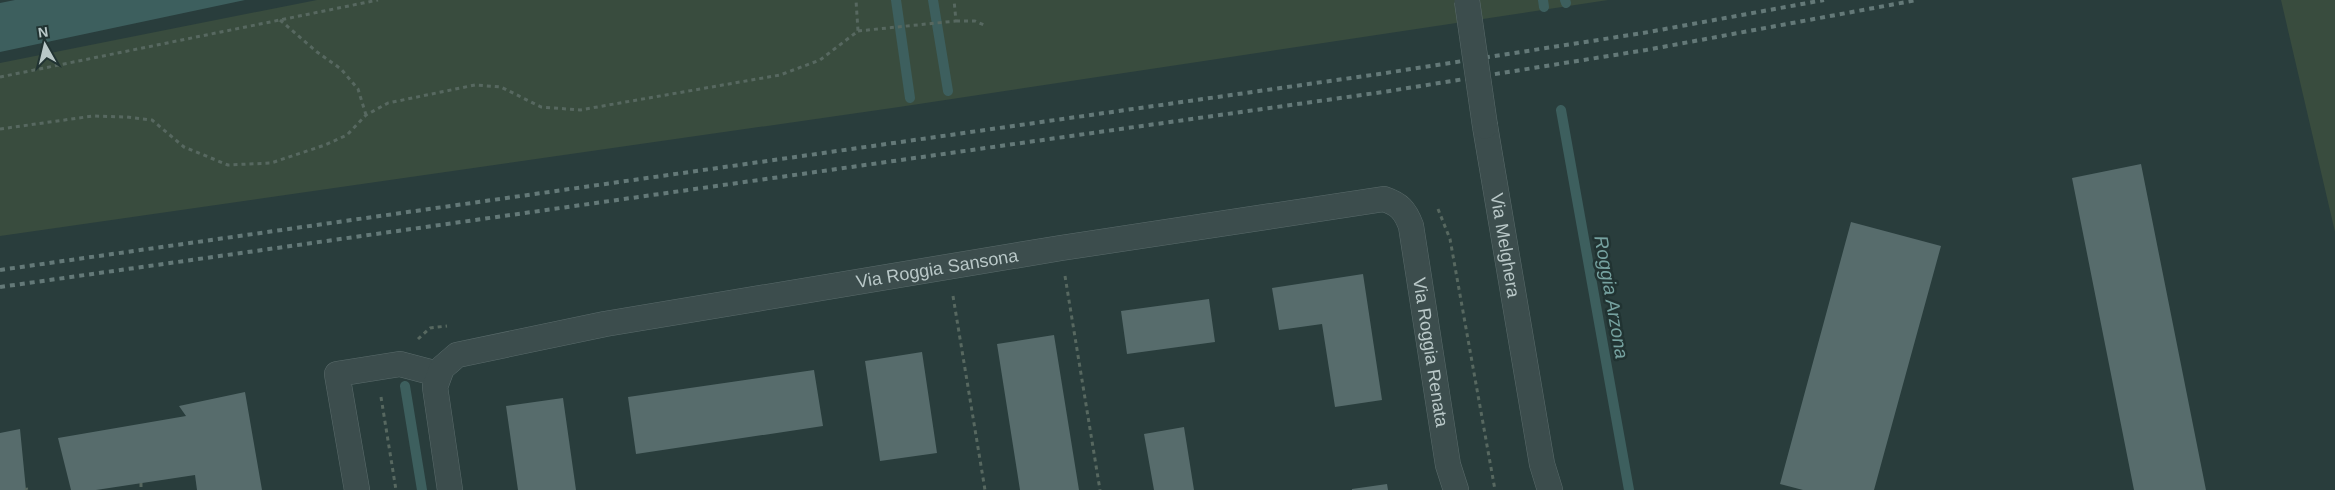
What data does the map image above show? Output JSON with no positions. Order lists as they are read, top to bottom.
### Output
{
  "streets": {
    "street": ["Via Melghera", "Via Roggia Sansona", "Via Roggia Renata"]
  },
  "crossings": [
    ["Via Roggia Sansona", "Via Roggia Renata"]
  ],
  "water": ["Roggia Arzona"],
  "north": "top"
}
